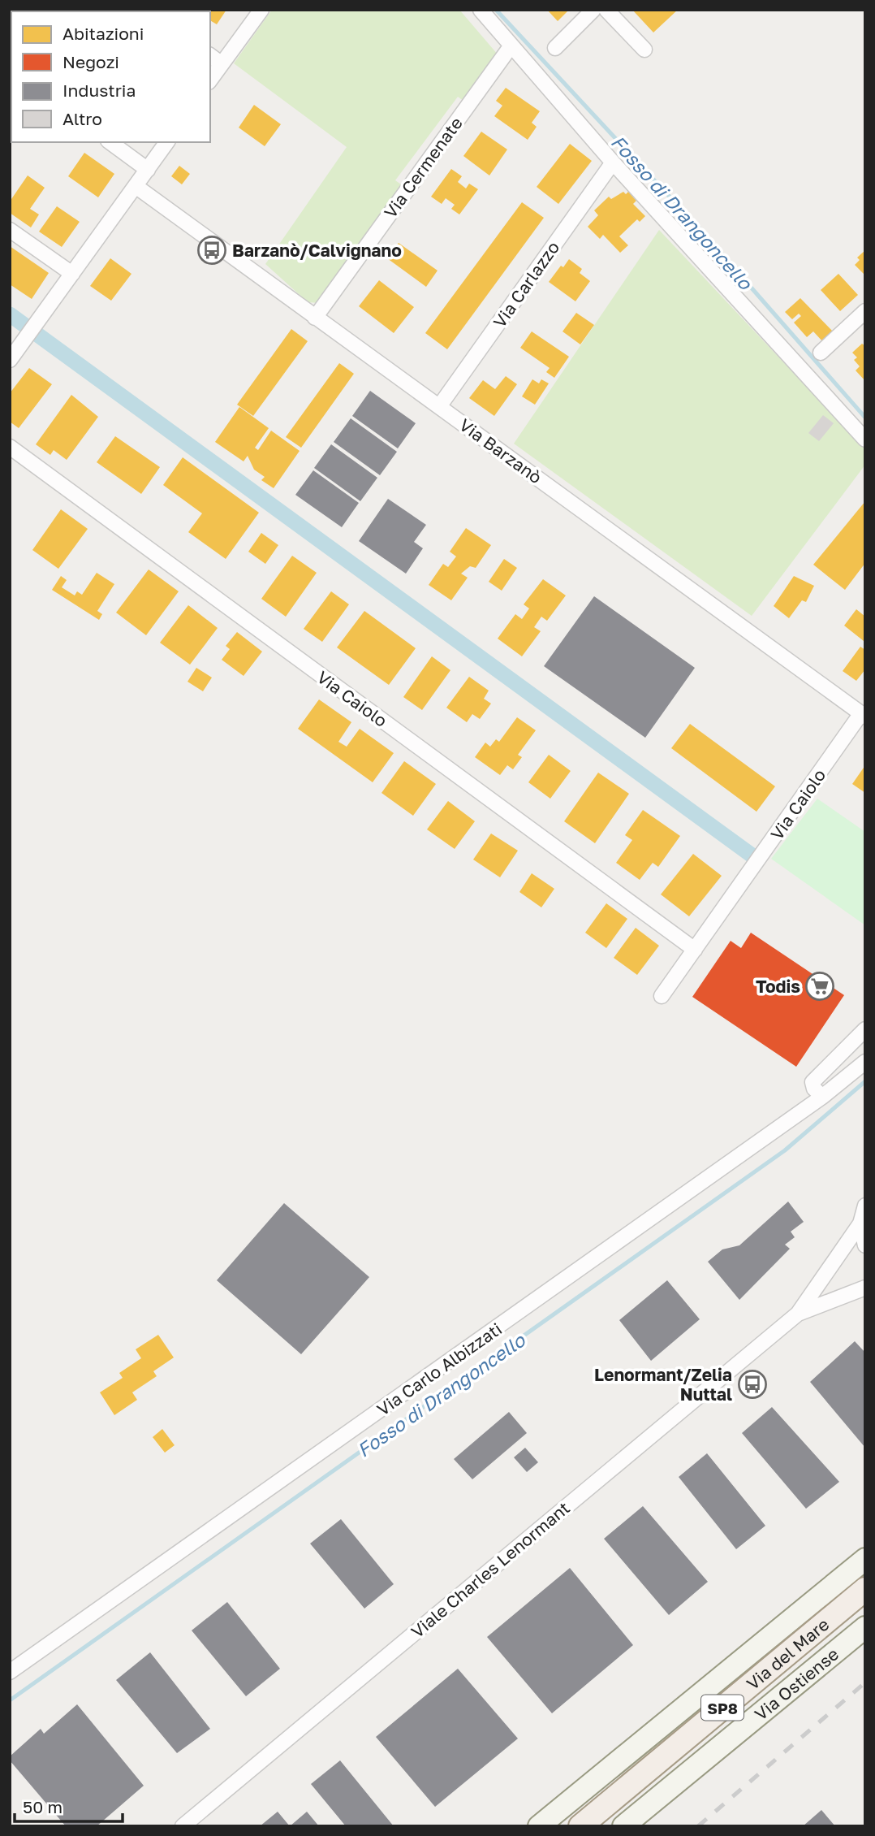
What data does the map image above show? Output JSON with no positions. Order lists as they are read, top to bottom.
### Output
{
  "streets": {
    "main road": ["Via del Mare", "Via Ostiense", "SP8"],
    "street": [
      "Via Cermenate",
      "Via Carlazzo",
      "Via Barzanò",
      "Via Caiolo",
      "Via Carlo Albizzati",
      "Viale Charles Lenormant"
    ]
  },
  "crossings": [
    ["Via Cermenate", "Via Barzanò"],
    ["Via Carlazzo", "Via Barzanò"],
    ["Via Barzanò", "Via Caiolo"]
  ],
  "water": ["Fosso di Drangoncello"],
  "places": {
    "bus stop": ["Barzanò/Calvignano", "Lenormant/Zelia Nuttal"],
    "supermarket": ["Todis"]
  },
  "legend": [
    "Abitazioni",
    "Negozi",
    "Industria",
    "Altro"
  ],
  "scale_bar": "50 m"
}
